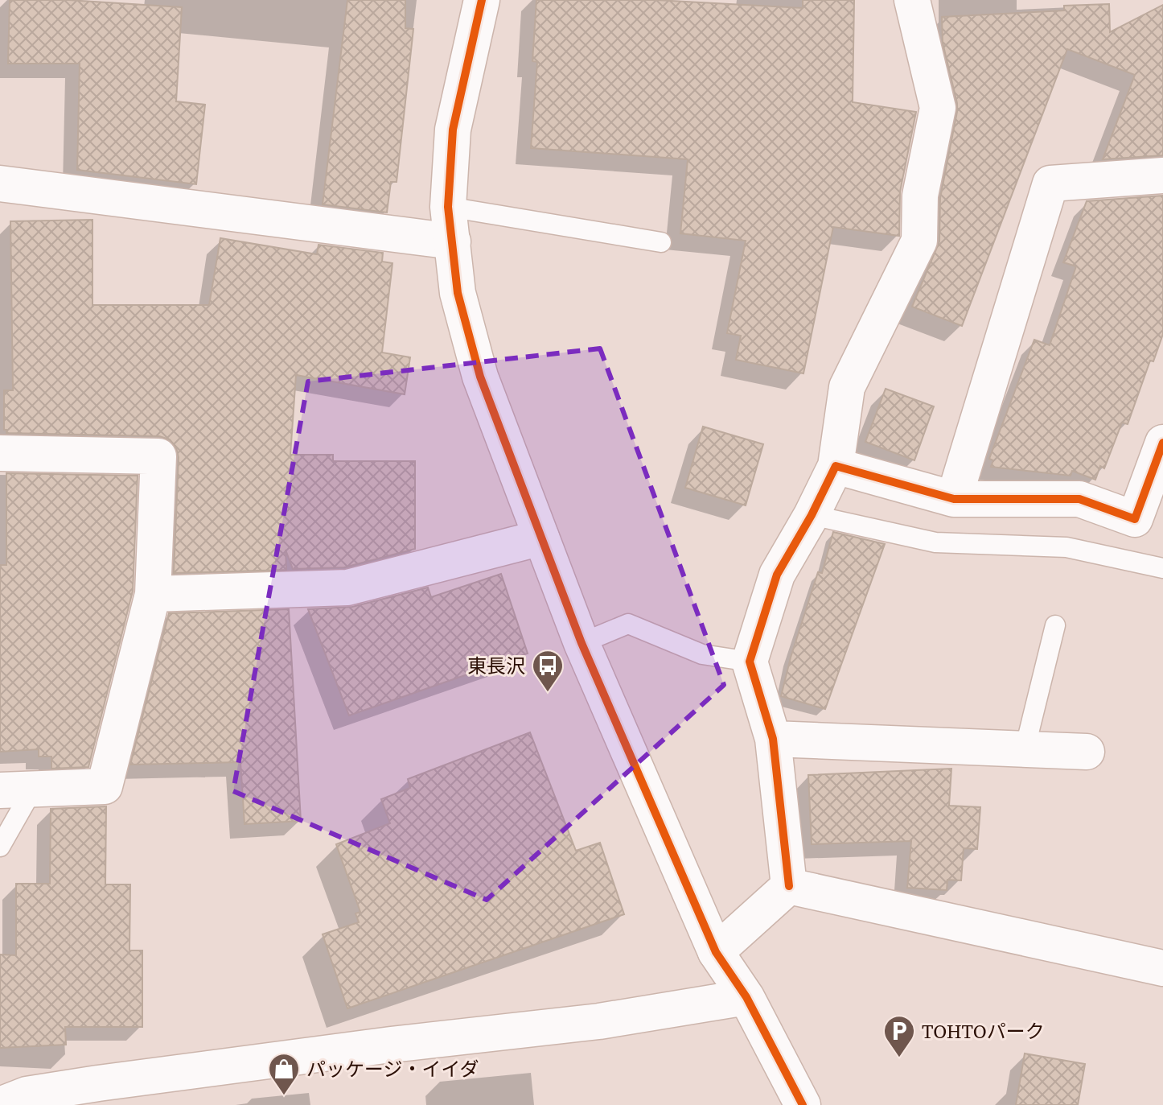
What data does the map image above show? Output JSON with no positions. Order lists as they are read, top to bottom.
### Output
{
  "places": {
    "bus stop": ["東長沢"],
    "parking": ["TOHTOパーク"],
    "shop": ["パッケージ・イイダ"]
  }
}
